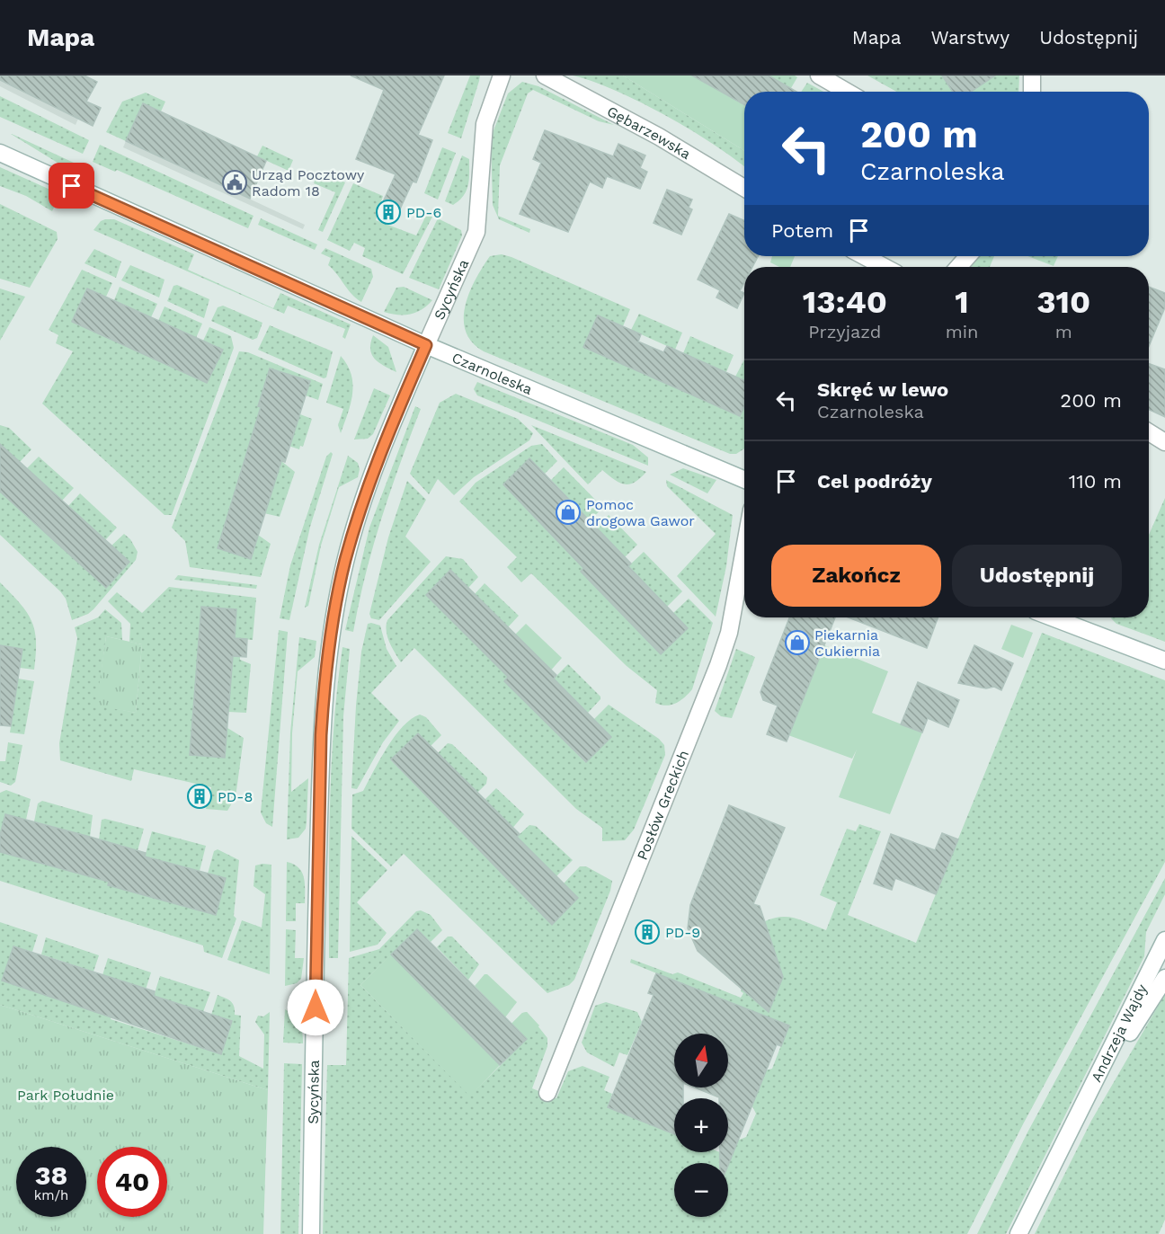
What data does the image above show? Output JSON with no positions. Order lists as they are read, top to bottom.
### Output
{
  "streets": {
    "street": [
      "Gębarzewska",
      "Sycyńska",
      "Czarnoleska",
      "Posłów Greckich",
      "Andrzeja Wajdy"
    ]
  },
  "crossings": [
    ["Sycyńska", "Czarnoleska"]
  ],
  "parks": ["Park Południe"],
  "places": {
    "public building": ["Urząd Pocztowy Radom 18"],
    "building": ["PD-6", "PD-8", "PD-9"],
    "shop": ["Pomoc drogowa Gawor", "Piekarnia Cukiernia"]
  },
  "north": "top",
  "page": {
    "header": "Mapa",
    "nav": ["Mapa", "Warstwy", "Udostępnij"],
    "turn": ["200 m", "Czarnoleska"],
    "then": "Potem",
    "eta": [
      "13:40",
      "Przyjazd",
      "1",
      "min",
      "310",
      "m"
    ],
    "list": [
      {
        "name": "Skręć w lewo",
        "note": "Czarnoleska",
        "value": "200 m"
      },
      {
        "name": "Cel podróży",
        "value": "110 m"
      }
    ],
    "buttons": ["Zakończ", "Udostępnij"],
    "map_buttons": ["+", "−"],
    "speed": "38 km/h",
    "limit": "40"
  }
}
